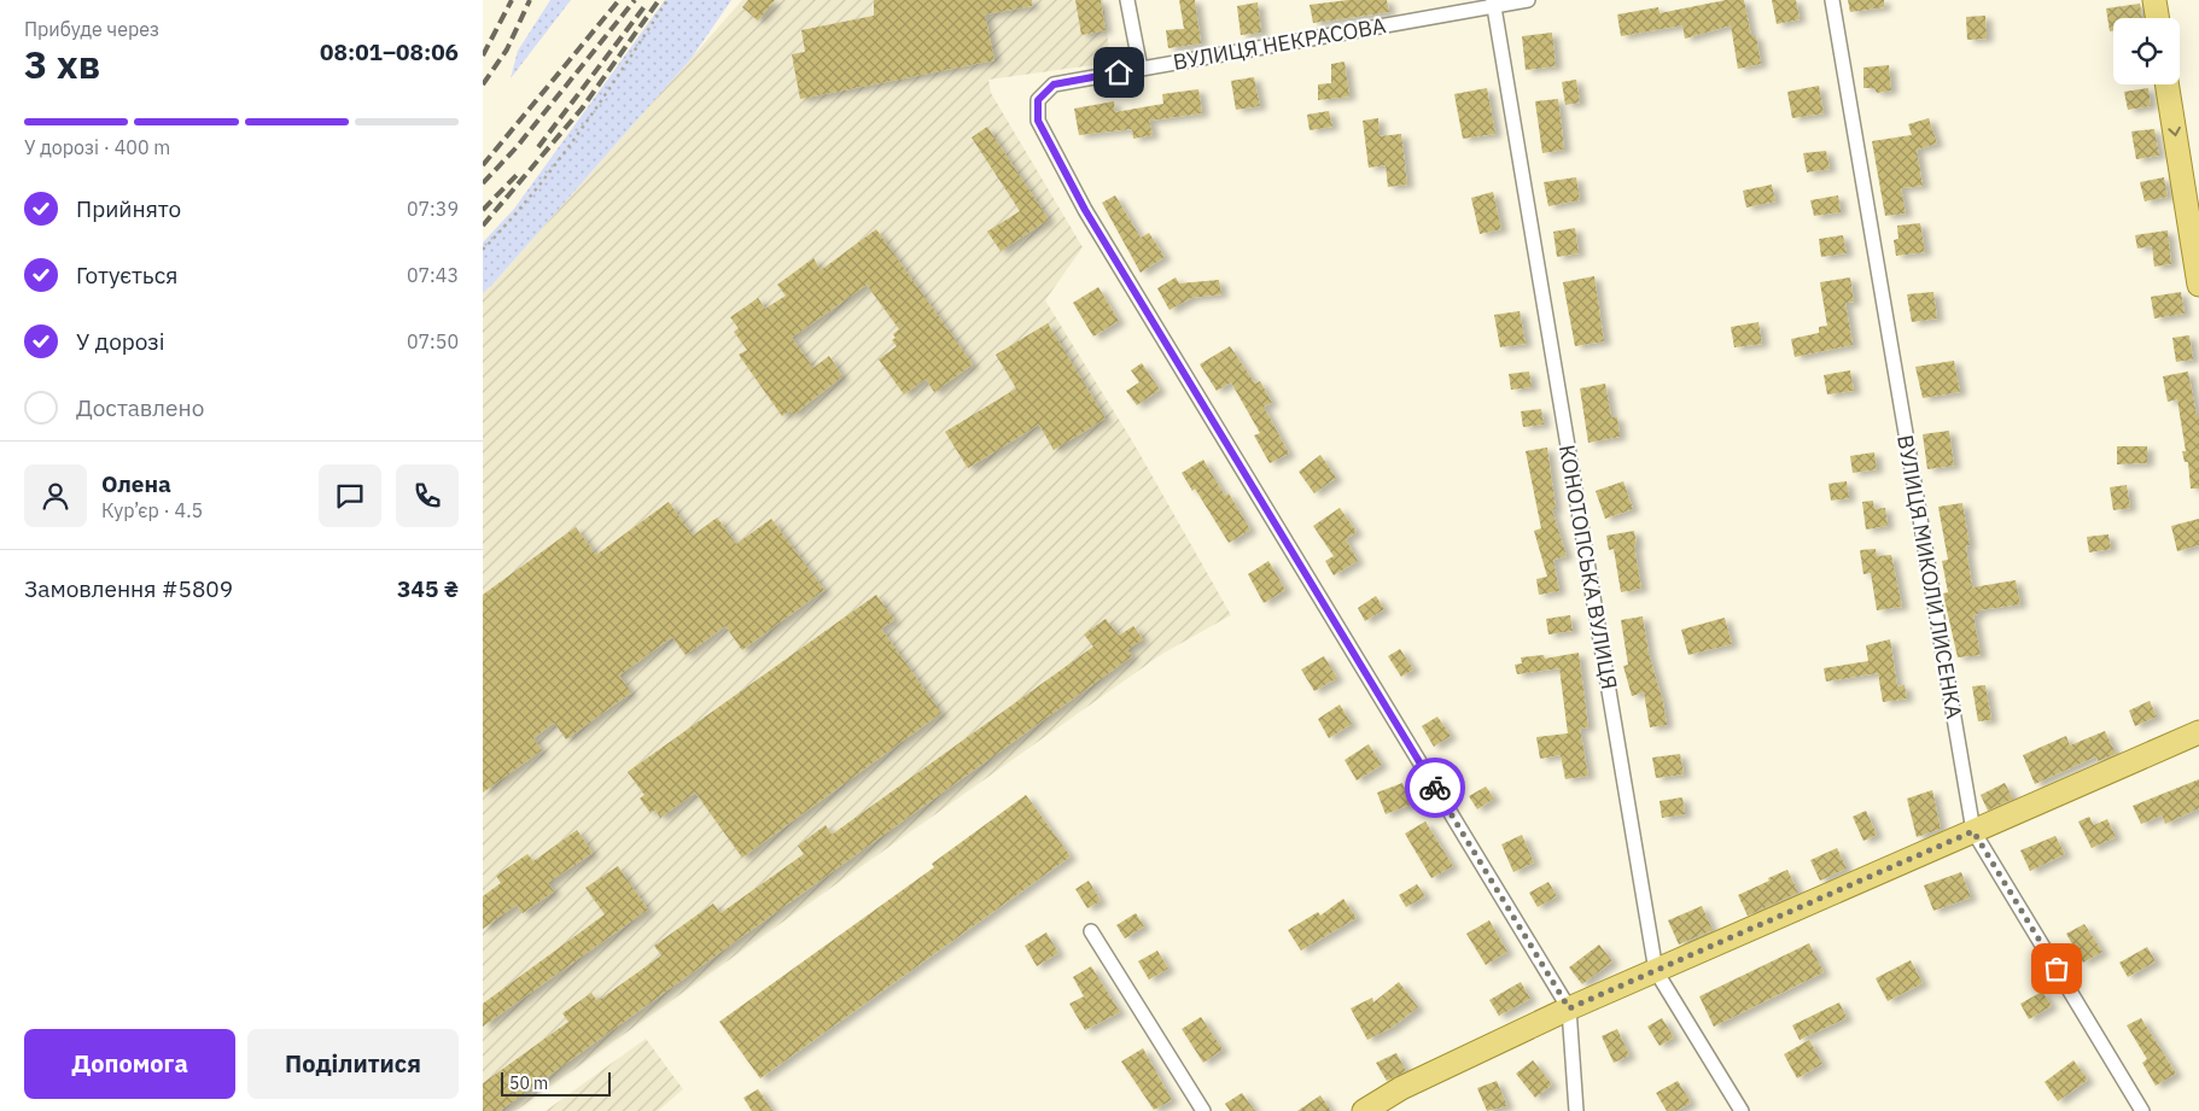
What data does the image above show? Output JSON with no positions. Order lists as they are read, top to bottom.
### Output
{
  "streets": {
    "street": ["ВУЛИЦЯ НЕКРАСОВА", "КОНОТОПСЬКА ВУЛИЦЯ", "ВУЛИЦЯ МИКОЛИ ЛИСЕНКА"]
  },
  "crossings": [
    ["ВУЛИЦЯ НЕКРАСОВА", "КОНОТОПСЬКА ВУЛИЦЯ"]
  ],
  "scale_bar": "50 m",
  "page": {
    "heading": ["3 хв", "Прибуде через", "08:01–08:06"],
    "panel": [
      "Олена",
      "Кур’єр · 4.5",
      "Замовлення #5809",
      "345 ₴"
    ],
    "bar": "У дорозі · 400 m",
    "list": [
      ["Прийнято", "07:39"],
      ["Готується", "07:43"],
      ["У дорозі", "07:50"],
      "Доставлено"
    ],
    "buttons": ["Допомога", "Поділитися"],
    "scale": "50 m"
  }
}
